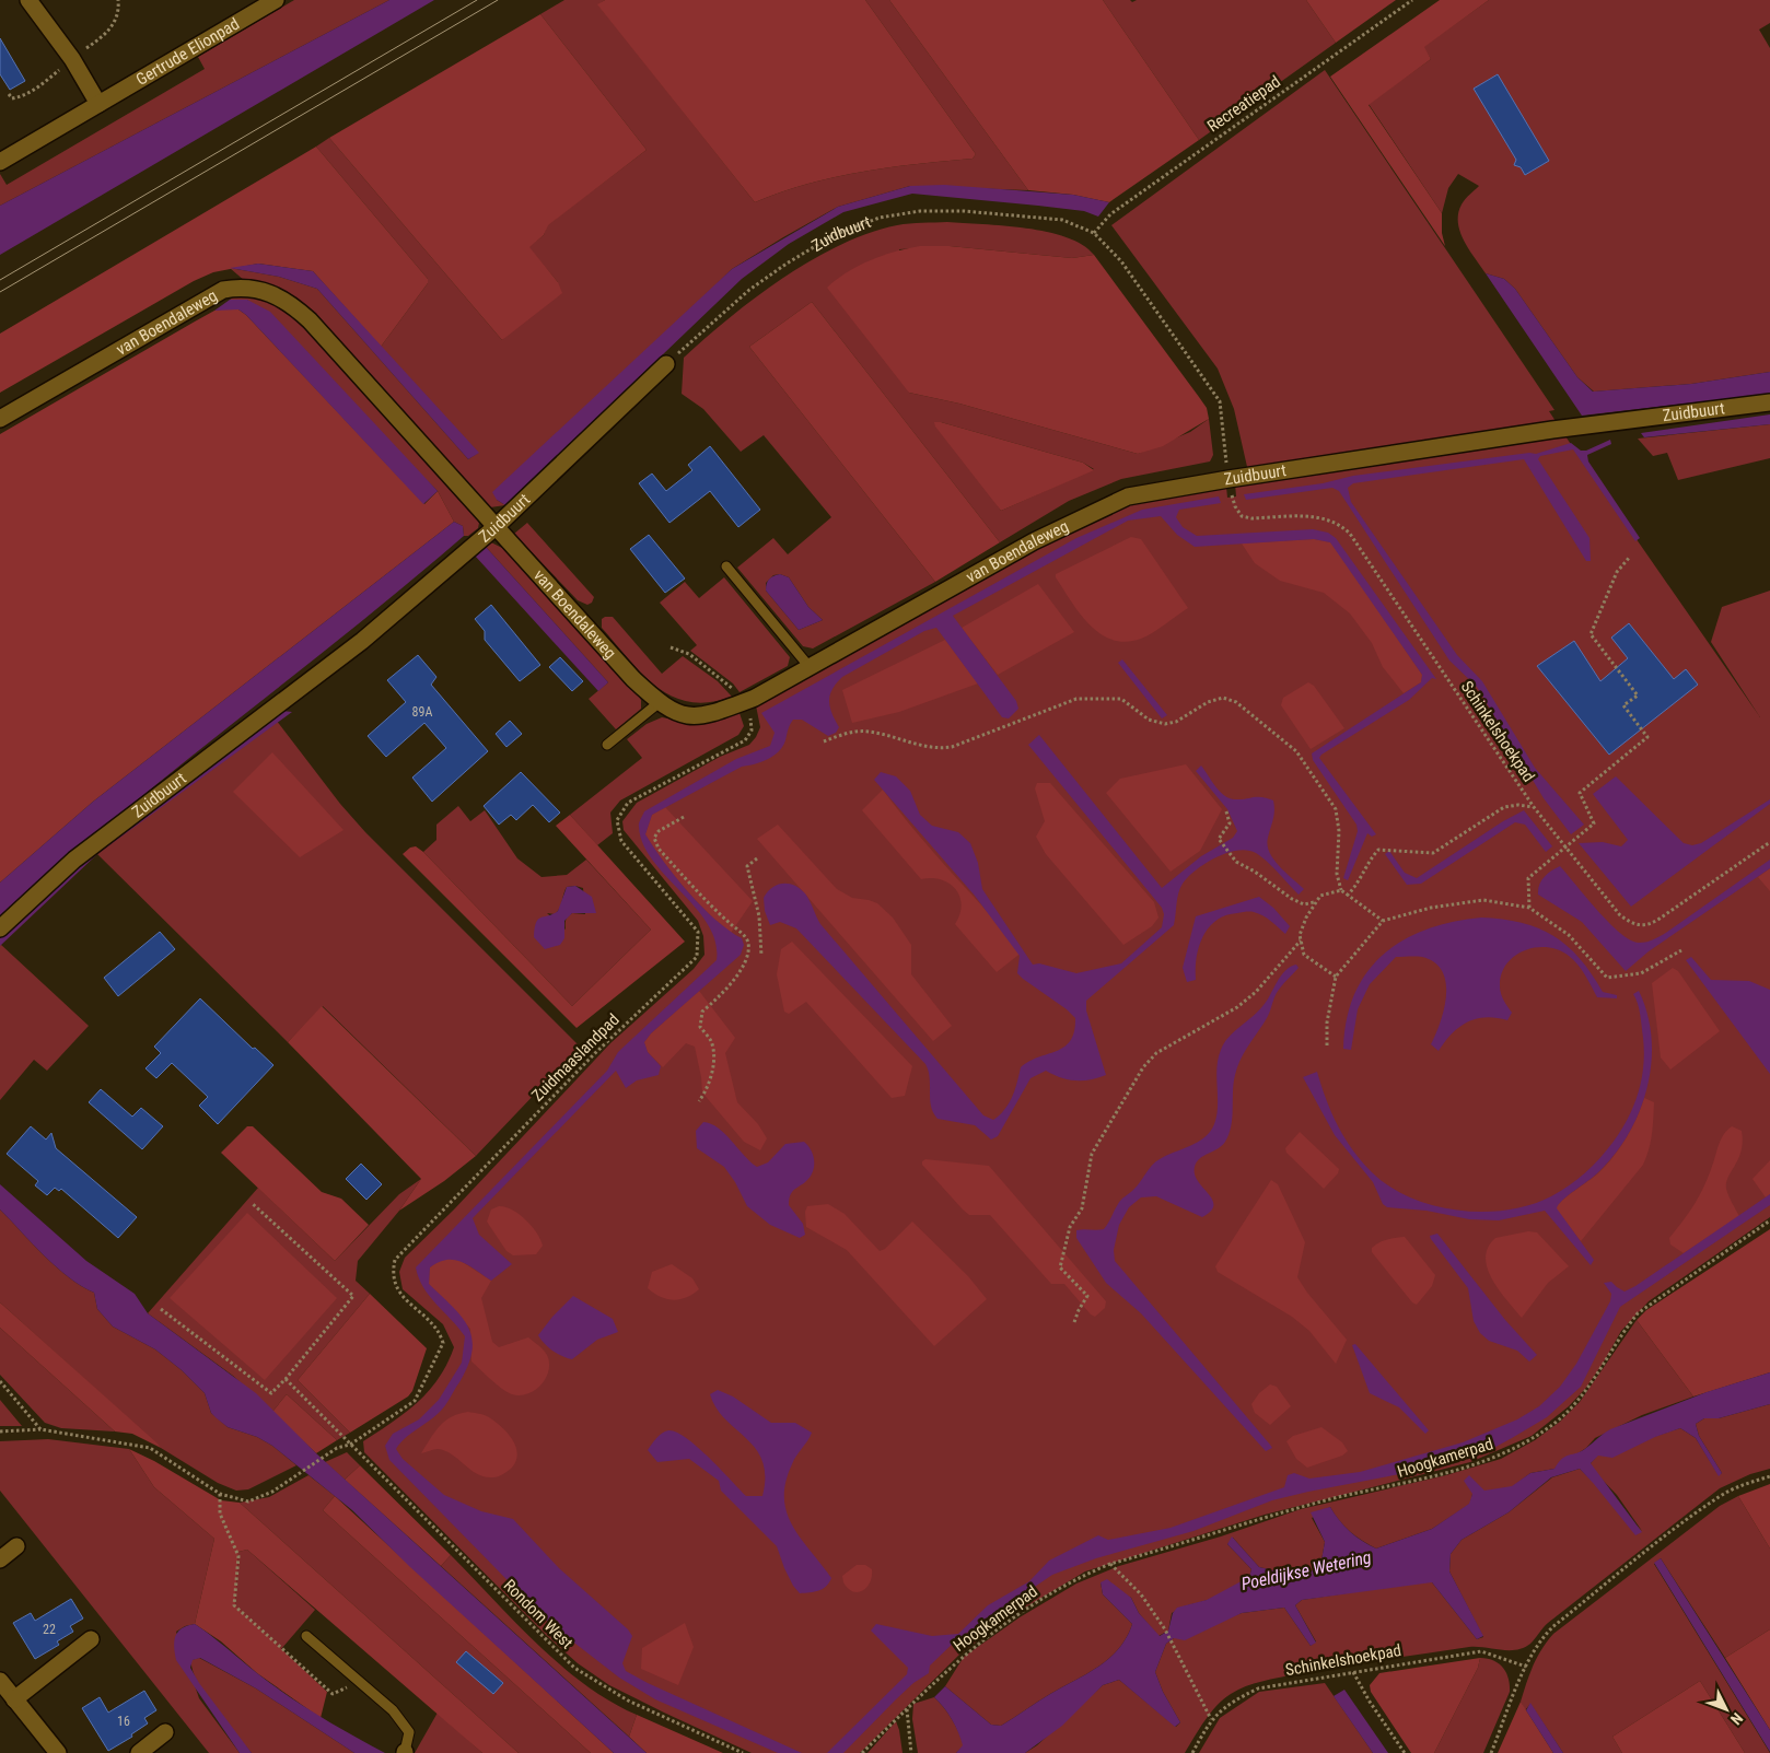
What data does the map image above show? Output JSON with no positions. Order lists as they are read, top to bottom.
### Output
{
  "streets": {
    "street": ["Gertrude Elionpad", "Zuidbuurt", "van Boendaleweg"],
    "path": [
      "Recreatiepad",
      "Schinkelshoekpad",
      "Zuidmaaslandpad",
      "Hoogkamerpad",
      "Rondom West"
    ]
  },
  "crossings": [
    ["Recreatiepad", "Zuidbuurt"],
    ["Zuidbuurt", "van Boendaleweg"],
    ["Zuidbuurt", "Schinkelshoekpad"],
    ["van Boendaleweg", "Schinkelshoekpad"],
    ["van Boendaleweg", "Zuidmaaslandpad"],
    ["Zuidmaaslandpad", "Rondom West"]
  ],
  "water": ["Poeldijkse Wetering"],
  "house_numbers": ["89A", "22", "16"],
  "north": "bottom right"
}
